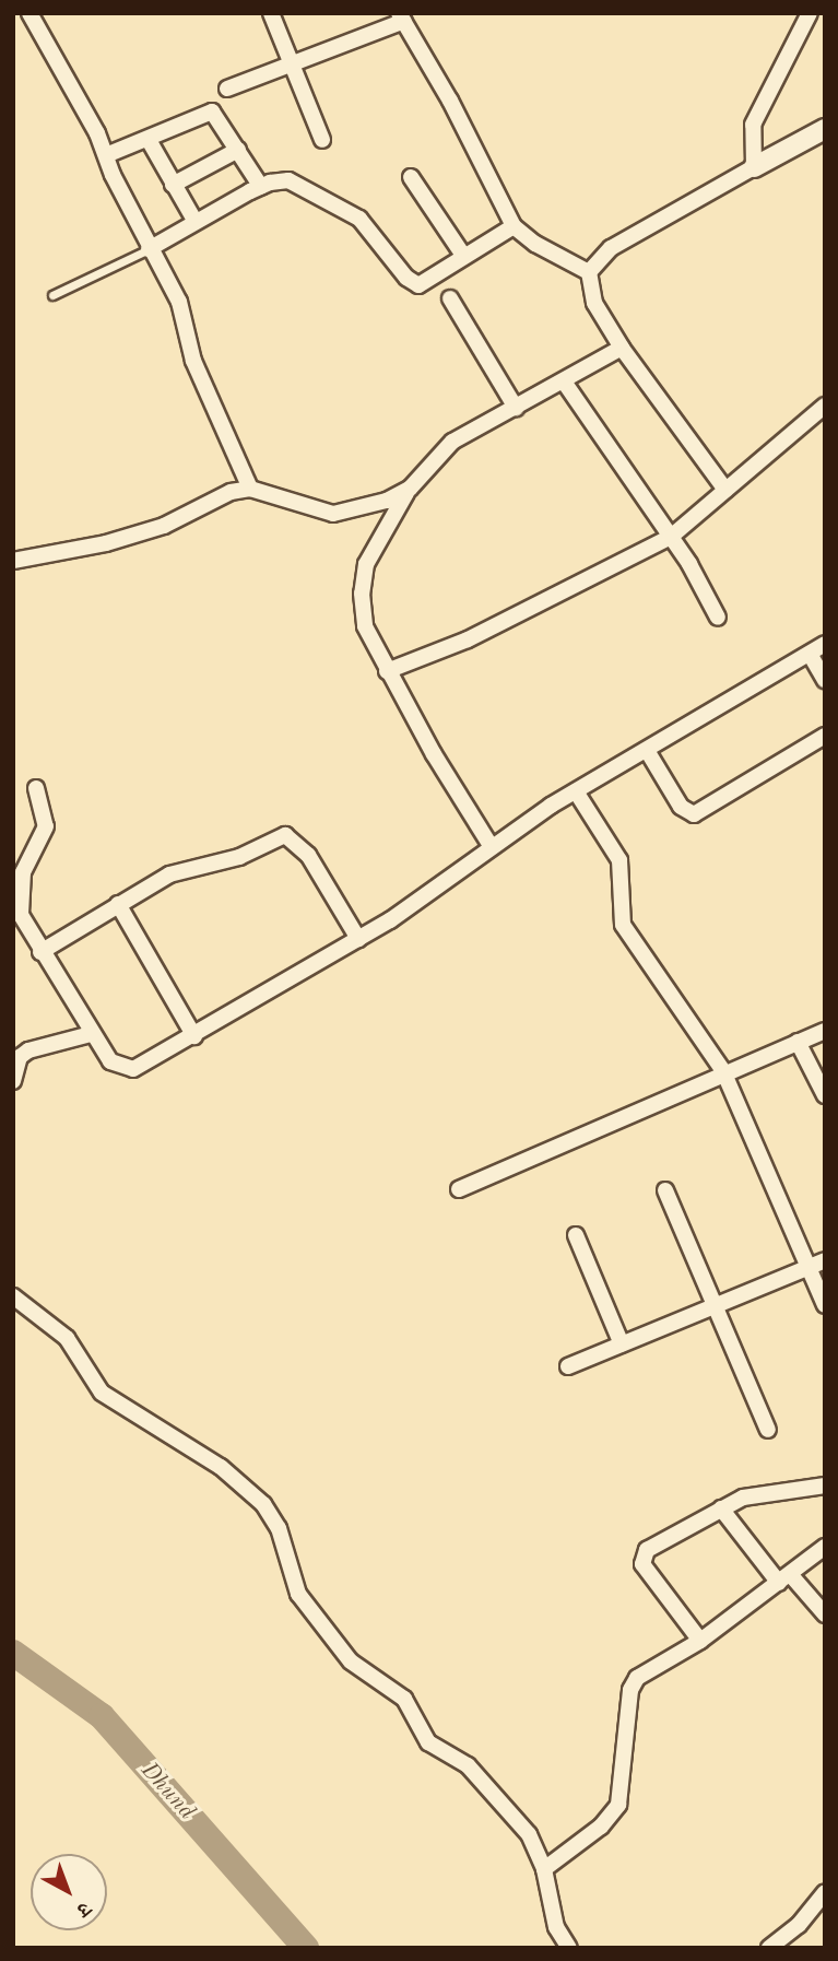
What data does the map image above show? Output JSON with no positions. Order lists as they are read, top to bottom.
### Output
{
  "water": ["Dhund"],
  "north": "bottom right"
}
